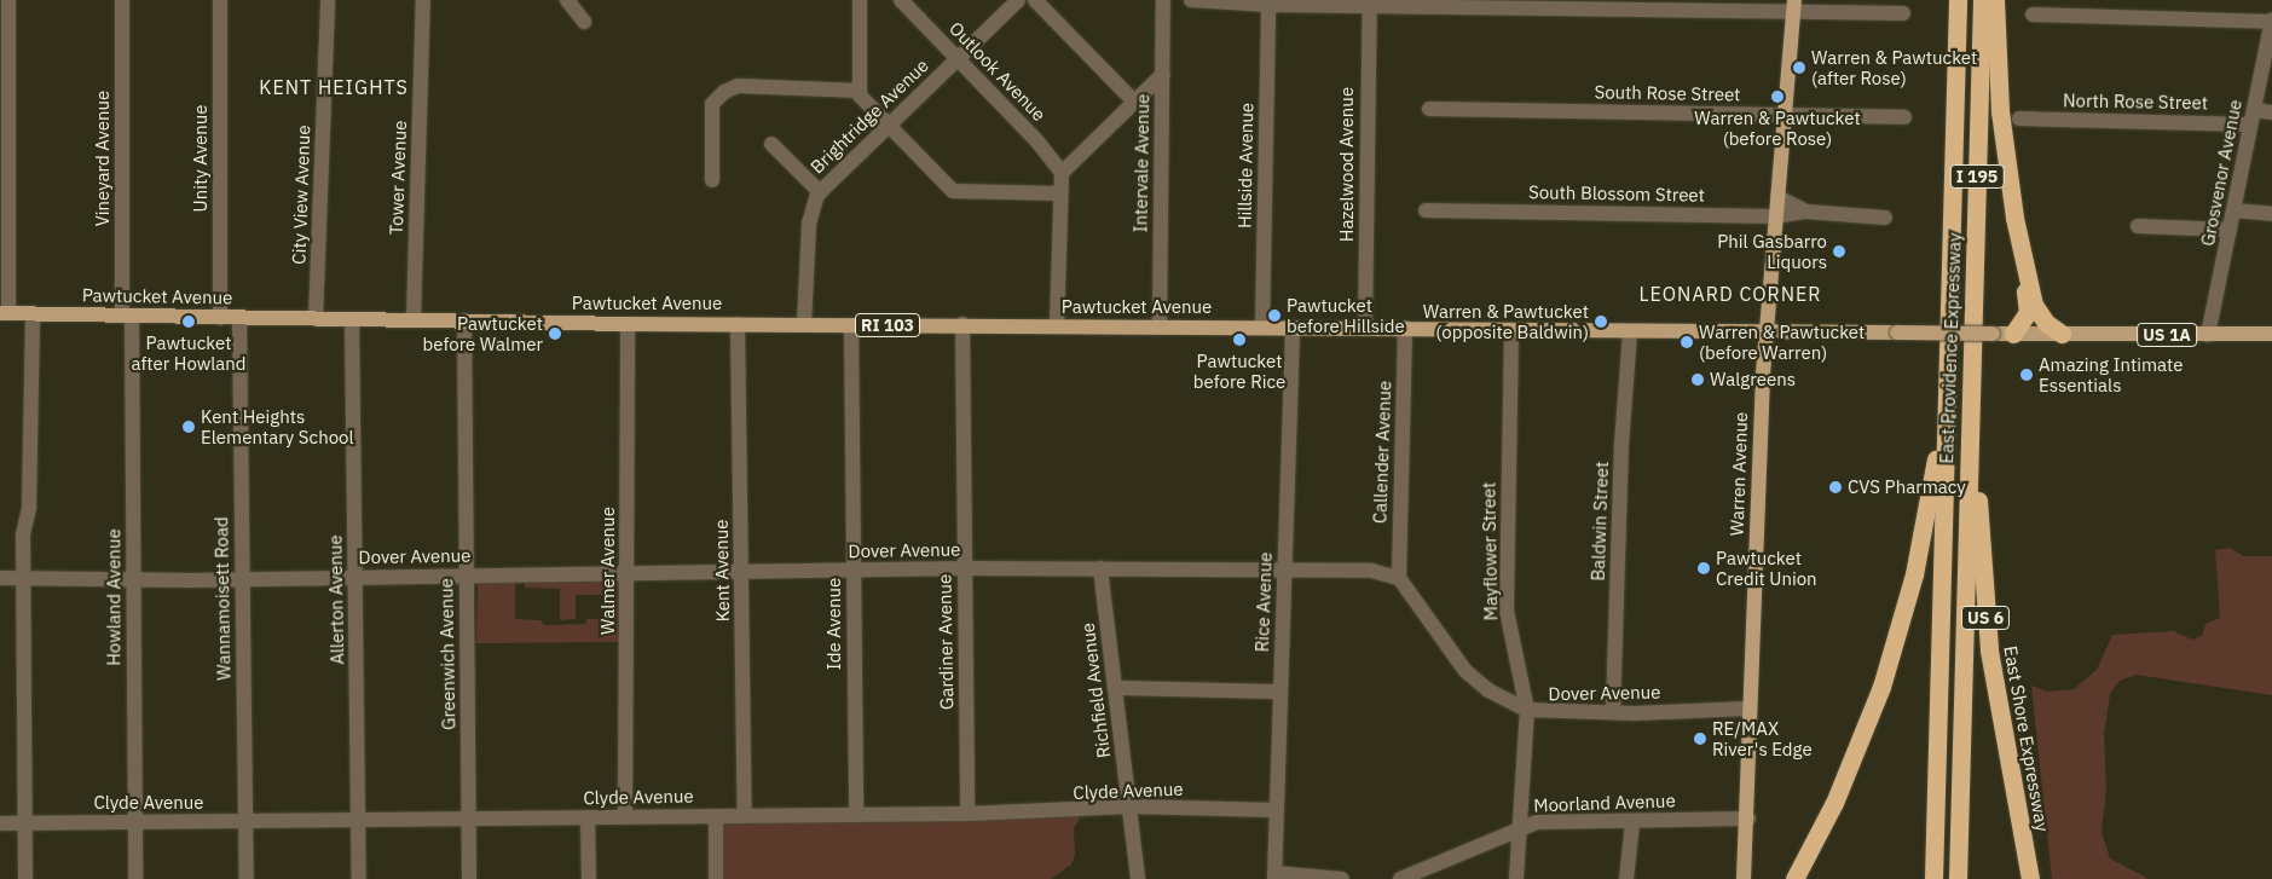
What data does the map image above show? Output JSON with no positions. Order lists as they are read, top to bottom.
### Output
{
  "streets": {
    "highway": [
      "I 195",
      "East Providence Expressway",
      "US 6",
      "East Shore Expressway"
    ],
    "main road": [
      "Pawtucket Avenue",
      "RI 103",
      "US 1A",
      "Warren Avenue"
    ],
    "street": [
      "Outlook Avenue",
      "South Rose Street",
      "North Rose Street",
      "Brightridge Avenue",
      "Vineyard Avenue",
      "Unity Avenue",
      "Intervale Avenue",
      "Hazelwood Avenue",
      "Hillside Avenue",
      "Grosvenor Avenue",
      "Tower Avenue",
      "South Blossom Street",
      "City View Avenue",
      "Callender Avenue",
      "Baldwin Street",
      "Dover Avenue",
      "Mayflower Street",
      "Walmer Avenue",
      "Kent Avenue",
      "Howland Avenue",
      "Wannamoisett Road",
      "Allerton Avenue",
      "Rice Avenue",
      "Ide Avenue",
      "Gardiner Avenue",
      "Greenwich Avenue",
      "Richfield Avenue",
      "Clyde Avenue",
      "Moorland Avenue"
    ]
  },
  "crossings": [
    ["Outlook Avenue", "Brightridge Avenue"],
    ["South Rose Street", "Warren Avenue"],
    ["North Rose Street", "Grosvenor Avenue"],
    ["Brightridge Avenue", "Pawtucket Avenue"],
    ["Vineyard Avenue", "Pawtucket Avenue"],
    ["Vineyard Avenue", "Howland Avenue"],
    ["Unity Avenue", "Pawtucket Avenue"],
    ["Intervale Avenue", "Pawtucket Avenue"],
    ["Hazelwood Avenue", "Pawtucket Avenue"],
    ["Hillside Avenue", "Pawtucket Avenue"],
    ["Grosvenor Avenue", "Pawtucket Avenue"],
    ["Tower Avenue", "Pawtucket Avenue"],
    ["South Blossom Street", "Warren Avenue"],
    ["City View Avenue", "Pawtucket Avenue"],
    ["Pawtucket Avenue", "Callender Avenue"],
    ["Pawtucket Avenue", "Warren Avenue"],
    ["Pawtucket Avenue", "Baldwin Street"],
    ["Pawtucket Avenue", "Mayflower Street"],
    ["Pawtucket Avenue", "Walmer Avenue"],
    ["Pawtucket Avenue", "Kent Avenue"],
    ["Pawtucket Avenue", "Howland Avenue"],
    ["Pawtucket Avenue", "Wannamoisett Road"],
    ["Pawtucket Avenue", "Allerton Avenue"],
    ["Pawtucket Avenue", "Rice Avenue"],
    ["Pawtucket Avenue", "Ide Avenue"],
    ["Pawtucket Avenue", "Gardiner Avenue"],
    ["Pawtucket Avenue", "Greenwich Avenue"],
    ["East Providence Expressway", "East Shore Expressway"],
    ["Callender Avenue", "Dover Avenue"],
    ["Warren Avenue", "Dover Avenue"],
    ["Warren Avenue", "Moorland Avenue"],
    ["Baldwin Street", "Dover Avenue"],
    ["Dover Avenue", "Mayflower Street"],
    ["Dover Avenue", "Walmer Avenue"],
    ["Dover Avenue", "Kent Avenue"],
    ["Dover Avenue", "Howland Avenue"],
    ["Dover Avenue", "Wannamoisett Road"],
    ["Dover Avenue", "Allerton Avenue"],
    ["Dover Avenue", "Rice Avenue"],
    ["Dover Avenue", "Ide Avenue"],
    ["Dover Avenue", "Gardiner Avenue"],
    ["Dover Avenue", "Greenwich Avenue"],
    ["Dover Avenue", "Richfield Avenue"],
    ["Mayflower Street", "Moorland Avenue"],
    ["Walmer Avenue", "Clyde Avenue"],
    ["Kent Avenue", "Clyde Avenue"],
    ["Howland Avenue", "Clyde Avenue"],
    ["Wannamoisett Road", "Clyde Avenue"],
    ["Allerton Avenue", "Clyde Avenue"],
    ["Rice Avenue", "Clyde Avenue"],
    ["Ide Avenue", "Clyde Avenue"],
    ["Gardiner Avenue", "Clyde Avenue"],
    ["Greenwich Avenue", "Clyde Avenue"],
    ["Richfield Avenue", "Clyde Avenue"]
  ],
  "districts": ["KENT HEIGHTS", "LEONARD CORNER"],
  "places": [
    "Warren & Pawtucket (after Rose)",
    "Warren & Pawtucket (before Rose)",
    "Phil Gasbarro Liquors",
    "Pawtucket before Hillside",
    "Pawtucket after Howland",
    "Warren & Pawtucket (opposite Baldwin)",
    "Pawtucket before Walmer",
    "Pawtucket before Rice",
    "Warren & Pawtucket (before Warren)",
    "Amazing Intimate Essentials",
    "Walgreens",
    "Kent Heights Elementary School",
    "CVS Pharmacy",
    "Pawtucket Credit Union",
    "RE/MAX River's Edge"
  ]
}
